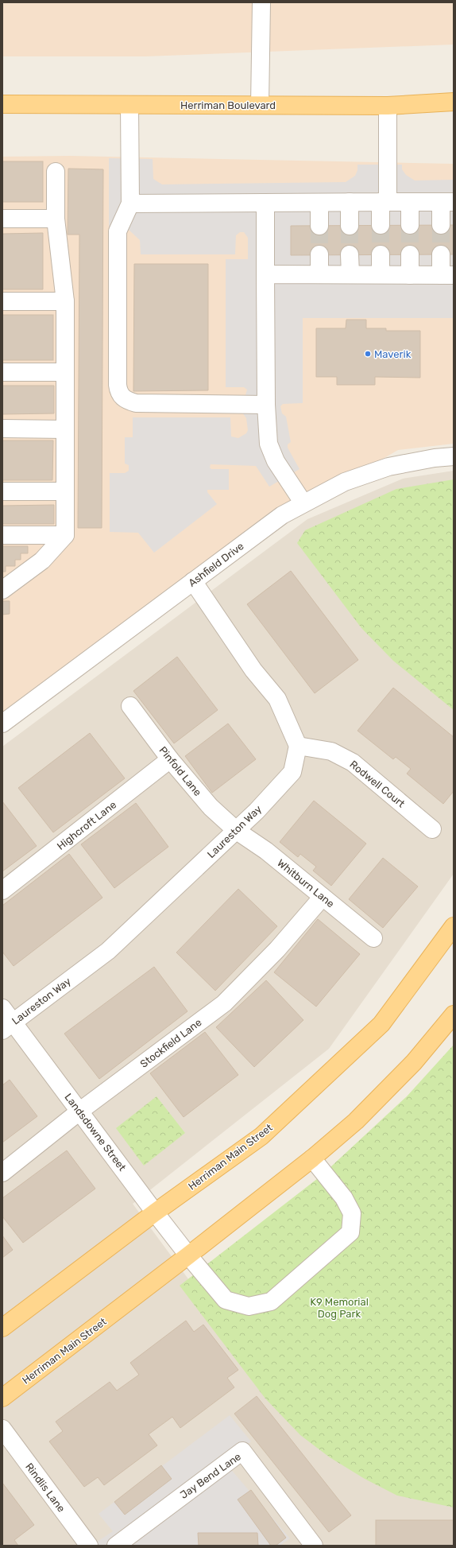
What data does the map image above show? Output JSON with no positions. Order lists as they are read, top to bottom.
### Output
{
  "streets": {
    "main road": ["Herriman Boulevard", "Herriman Main Street"],
    "street": [
      "Ashfield Drive",
      "Pinfold Lane",
      "Rodwell Court",
      "Highcroft Lane",
      "Laureston Way",
      "Whitburn Lane",
      "Stockfield Lane",
      "Landsdowne Street",
      "Jay Bend Lane",
      "Rindlis Lane"
    ]
  },
  "crossings": [
    ["Pinfold Lane", "Highcroft Lane"],
    ["Pinfold Lane", "Laureston Way"],
    ["Pinfold Lane", "Whitburn Lane"],
    ["Rodwell Court", "Laureston Way"],
    ["Laureston Way", "Whitburn Lane"],
    ["Laureston Way", "Landsdowne Street"],
    ["Whitburn Lane", "Stockfield Lane"],
    ["Stockfield Lane", "Landsdowne Street"],
    ["Landsdowne Street", "Herriman Main Street"]
  ],
  "parks": ["K9 Memorial Dog Park"],
  "places": ["Maverik"]
}
